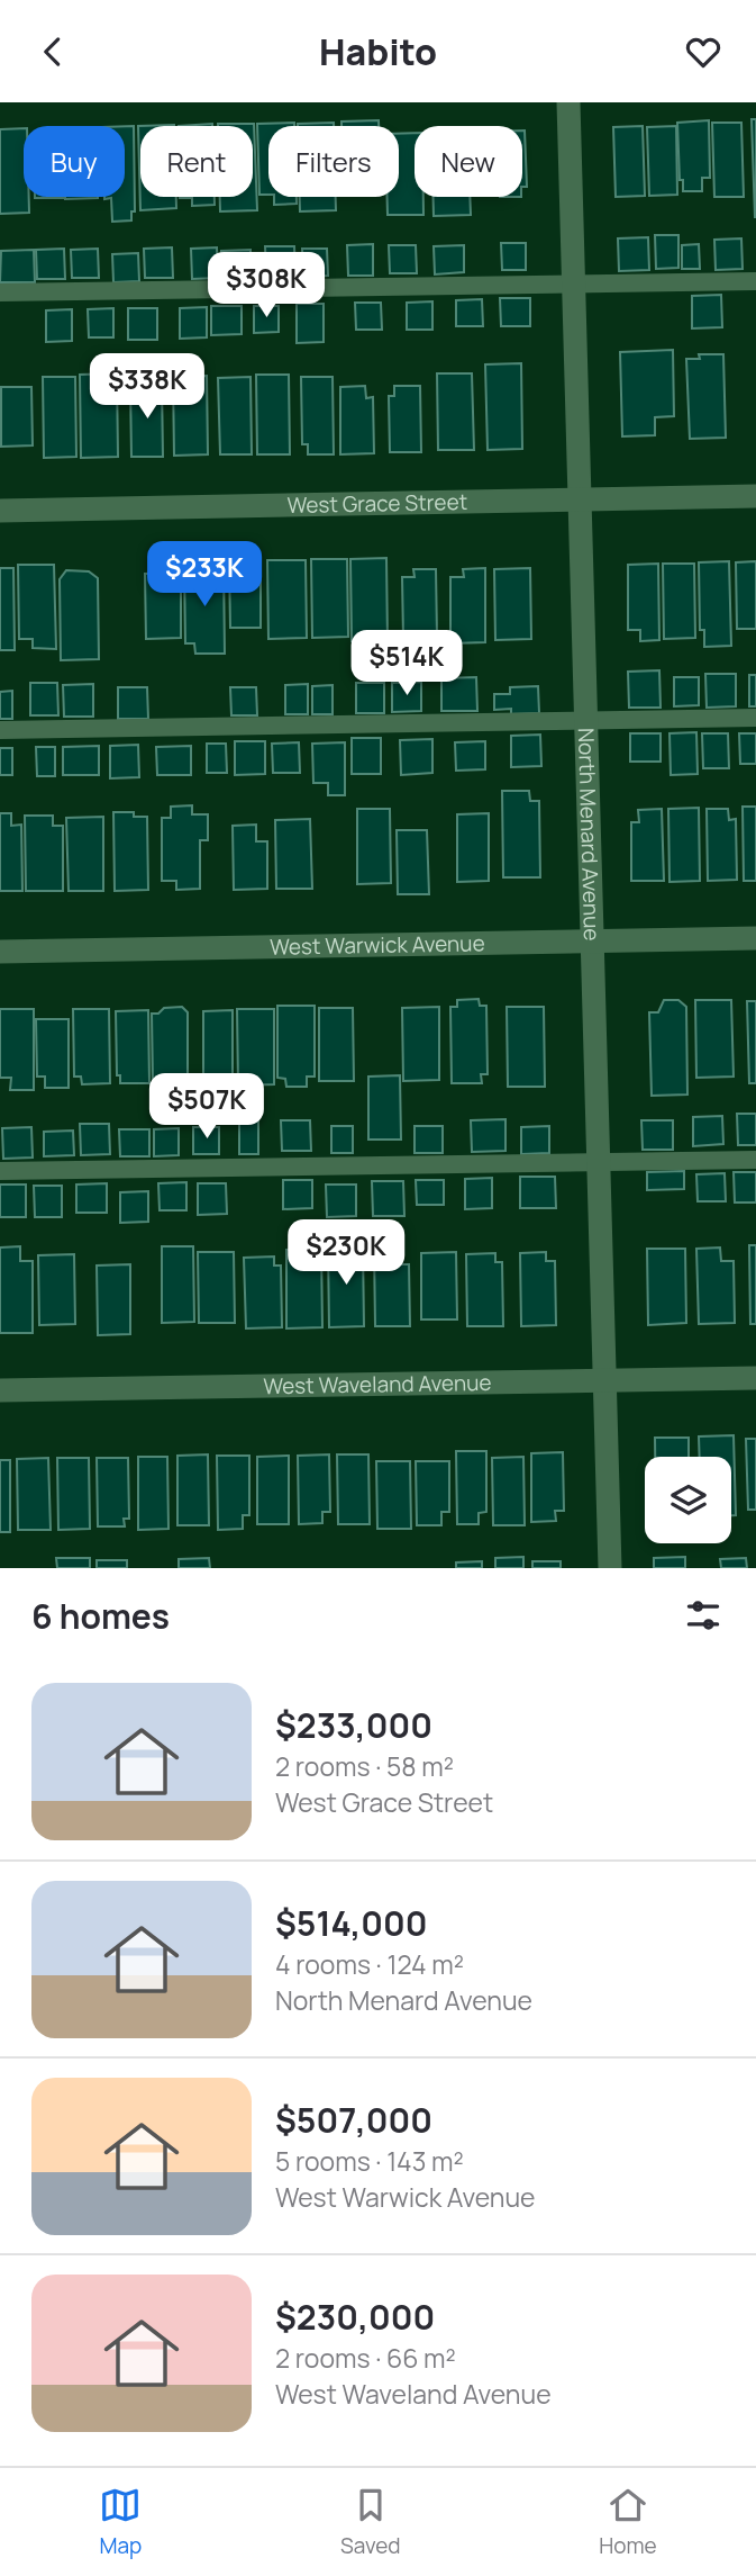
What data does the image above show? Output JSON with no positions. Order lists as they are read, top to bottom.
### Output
{
  "streets": {
    "street": [
      "West Grace Street",
      "North Menard Avenue",
      "West Warwick Avenue",
      "West Waveland Avenue"
    ]
  },
  "crossings": [
    ["West Grace Street", "North Menard Avenue"],
    ["North Menard Avenue", "West Warwick Avenue"],
    ["North Menard Avenue", "West Waveland Avenue"]
  ],
  "page": {
    "header": "Habito",
    "chip": [
      "Buy",
      "Rent",
      "Filters",
      "New"
    ],
    "price": [
      "$308K",
      "$338K",
      "$233K",
      "$514K",
      "$507K",
      "$230K"
    ],
    "heading": "6 homes",
    "list": [
      {
        "name": "$233,000",
        "note": "2 rooms · 58 m² · West Grace Street"
      },
      {
        "name": "$514,000",
        "note": "4 rooms · 124 m² · North Menard Avenue"
      },
      {
        "name": "$507,000",
        "note": "5 rooms · 143 m² · West Warwick Avenue"
      },
      {
        "name": "$230,000",
        "note": "2 rooms · 66 m² · West Waveland Avenue"
      }
    ],
    "tabs": ["Map", "Saved", "Home"]
  }
}
